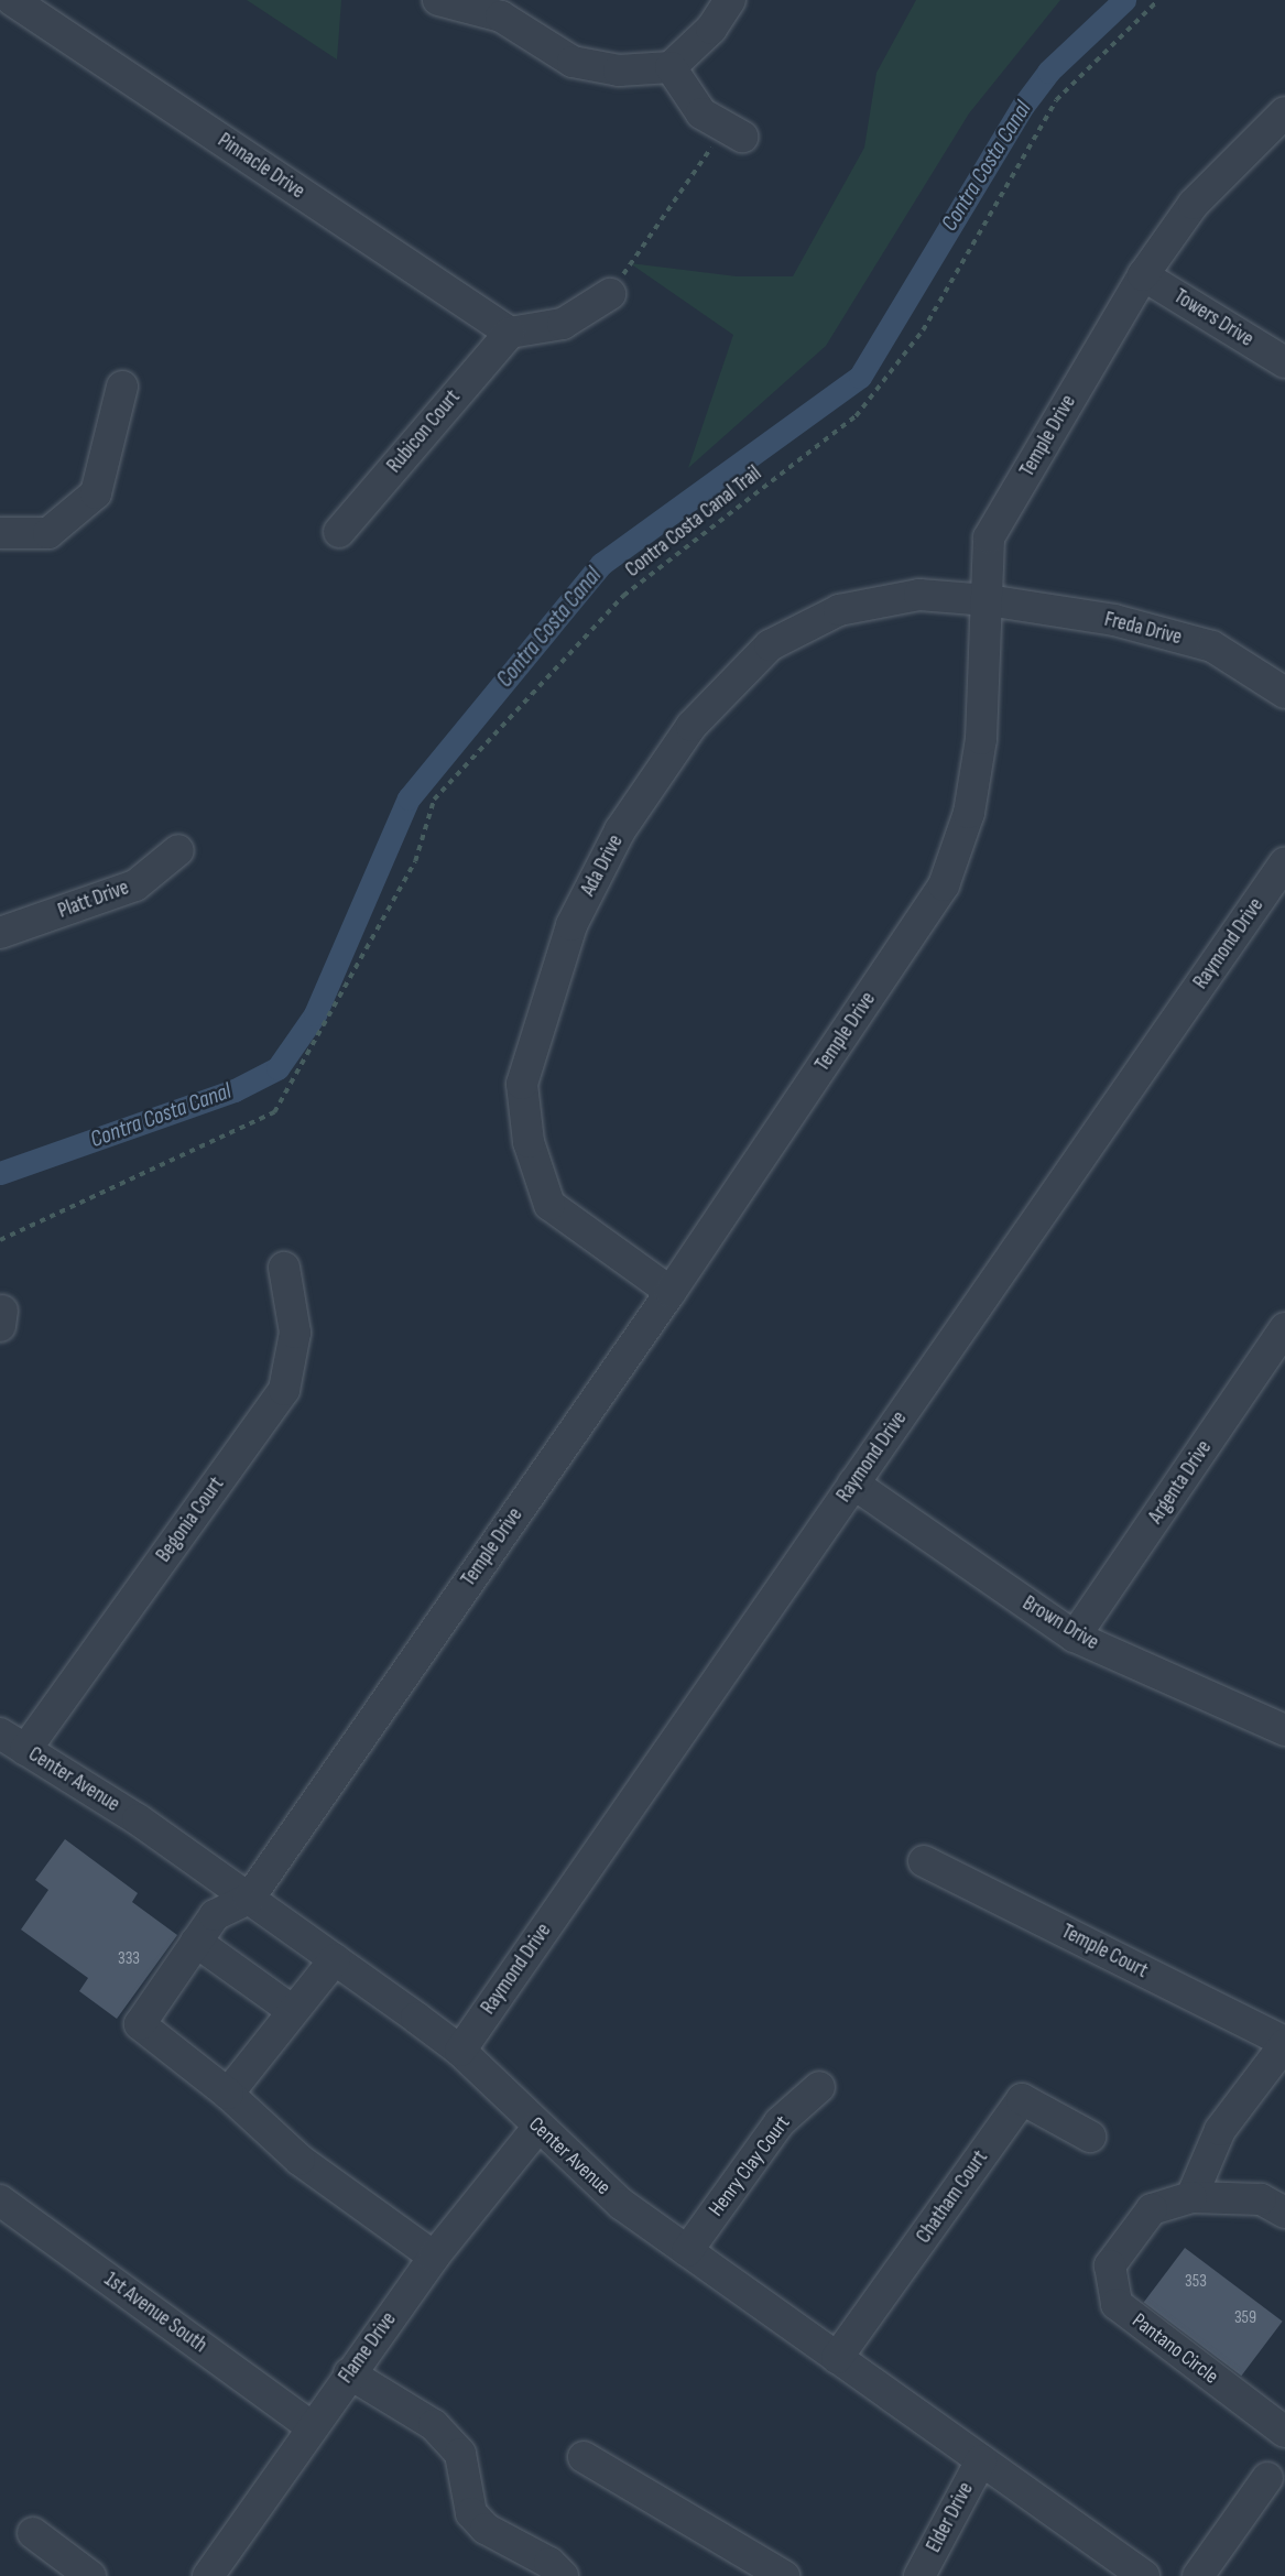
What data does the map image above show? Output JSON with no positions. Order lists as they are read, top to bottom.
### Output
{
  "streets": {
    "street": [
      "Pinnacle Drive",
      "Towers Drive",
      "Rubicon Court",
      "Temple Drive",
      "Freda Drive",
      "Ada Drive",
      "Platt Drive",
      "Raymond Drive",
      "Argenta Drive",
      "Begonia Court",
      "Brown Drive",
      "Center Avenue",
      "Temple Court",
      "Henry Clay Court",
      "Chatham Court",
      "1st Avenue South",
      "Flame Drive",
      "Pantano Circle",
      "Elder Drive"
    ],
    "path": ["Contra Costa Canal Trail"]
  },
  "crossings": [
    ["Pinnacle Drive", "Rubicon Court"],
    ["Towers Drive", "Temple Drive"],
    ["Temple Drive", "Freda Drive"],
    ["Temple Drive", "Ada Drive"],
    ["Temple Drive", "Center Avenue"],
    ["Freda Drive", "Ada Drive"],
    ["Raymond Drive", "Brown Drive"],
    ["Raymond Drive", "Center Avenue"],
    ["Argenta Drive", "Brown Drive"],
    ["Begonia Court", "Center Avenue"],
    ["Center Avenue", "Henry Clay Court"],
    ["Center Avenue", "Chatham Court"],
    ["Center Avenue", "Flame Drive"],
    ["Center Avenue", "Elder Drive"],
    ["1st Avenue South", "Flame Drive"]
  ],
  "water": ["Contra Costa Canal"],
  "house_numbers": ["333", "353", "359"]
}
